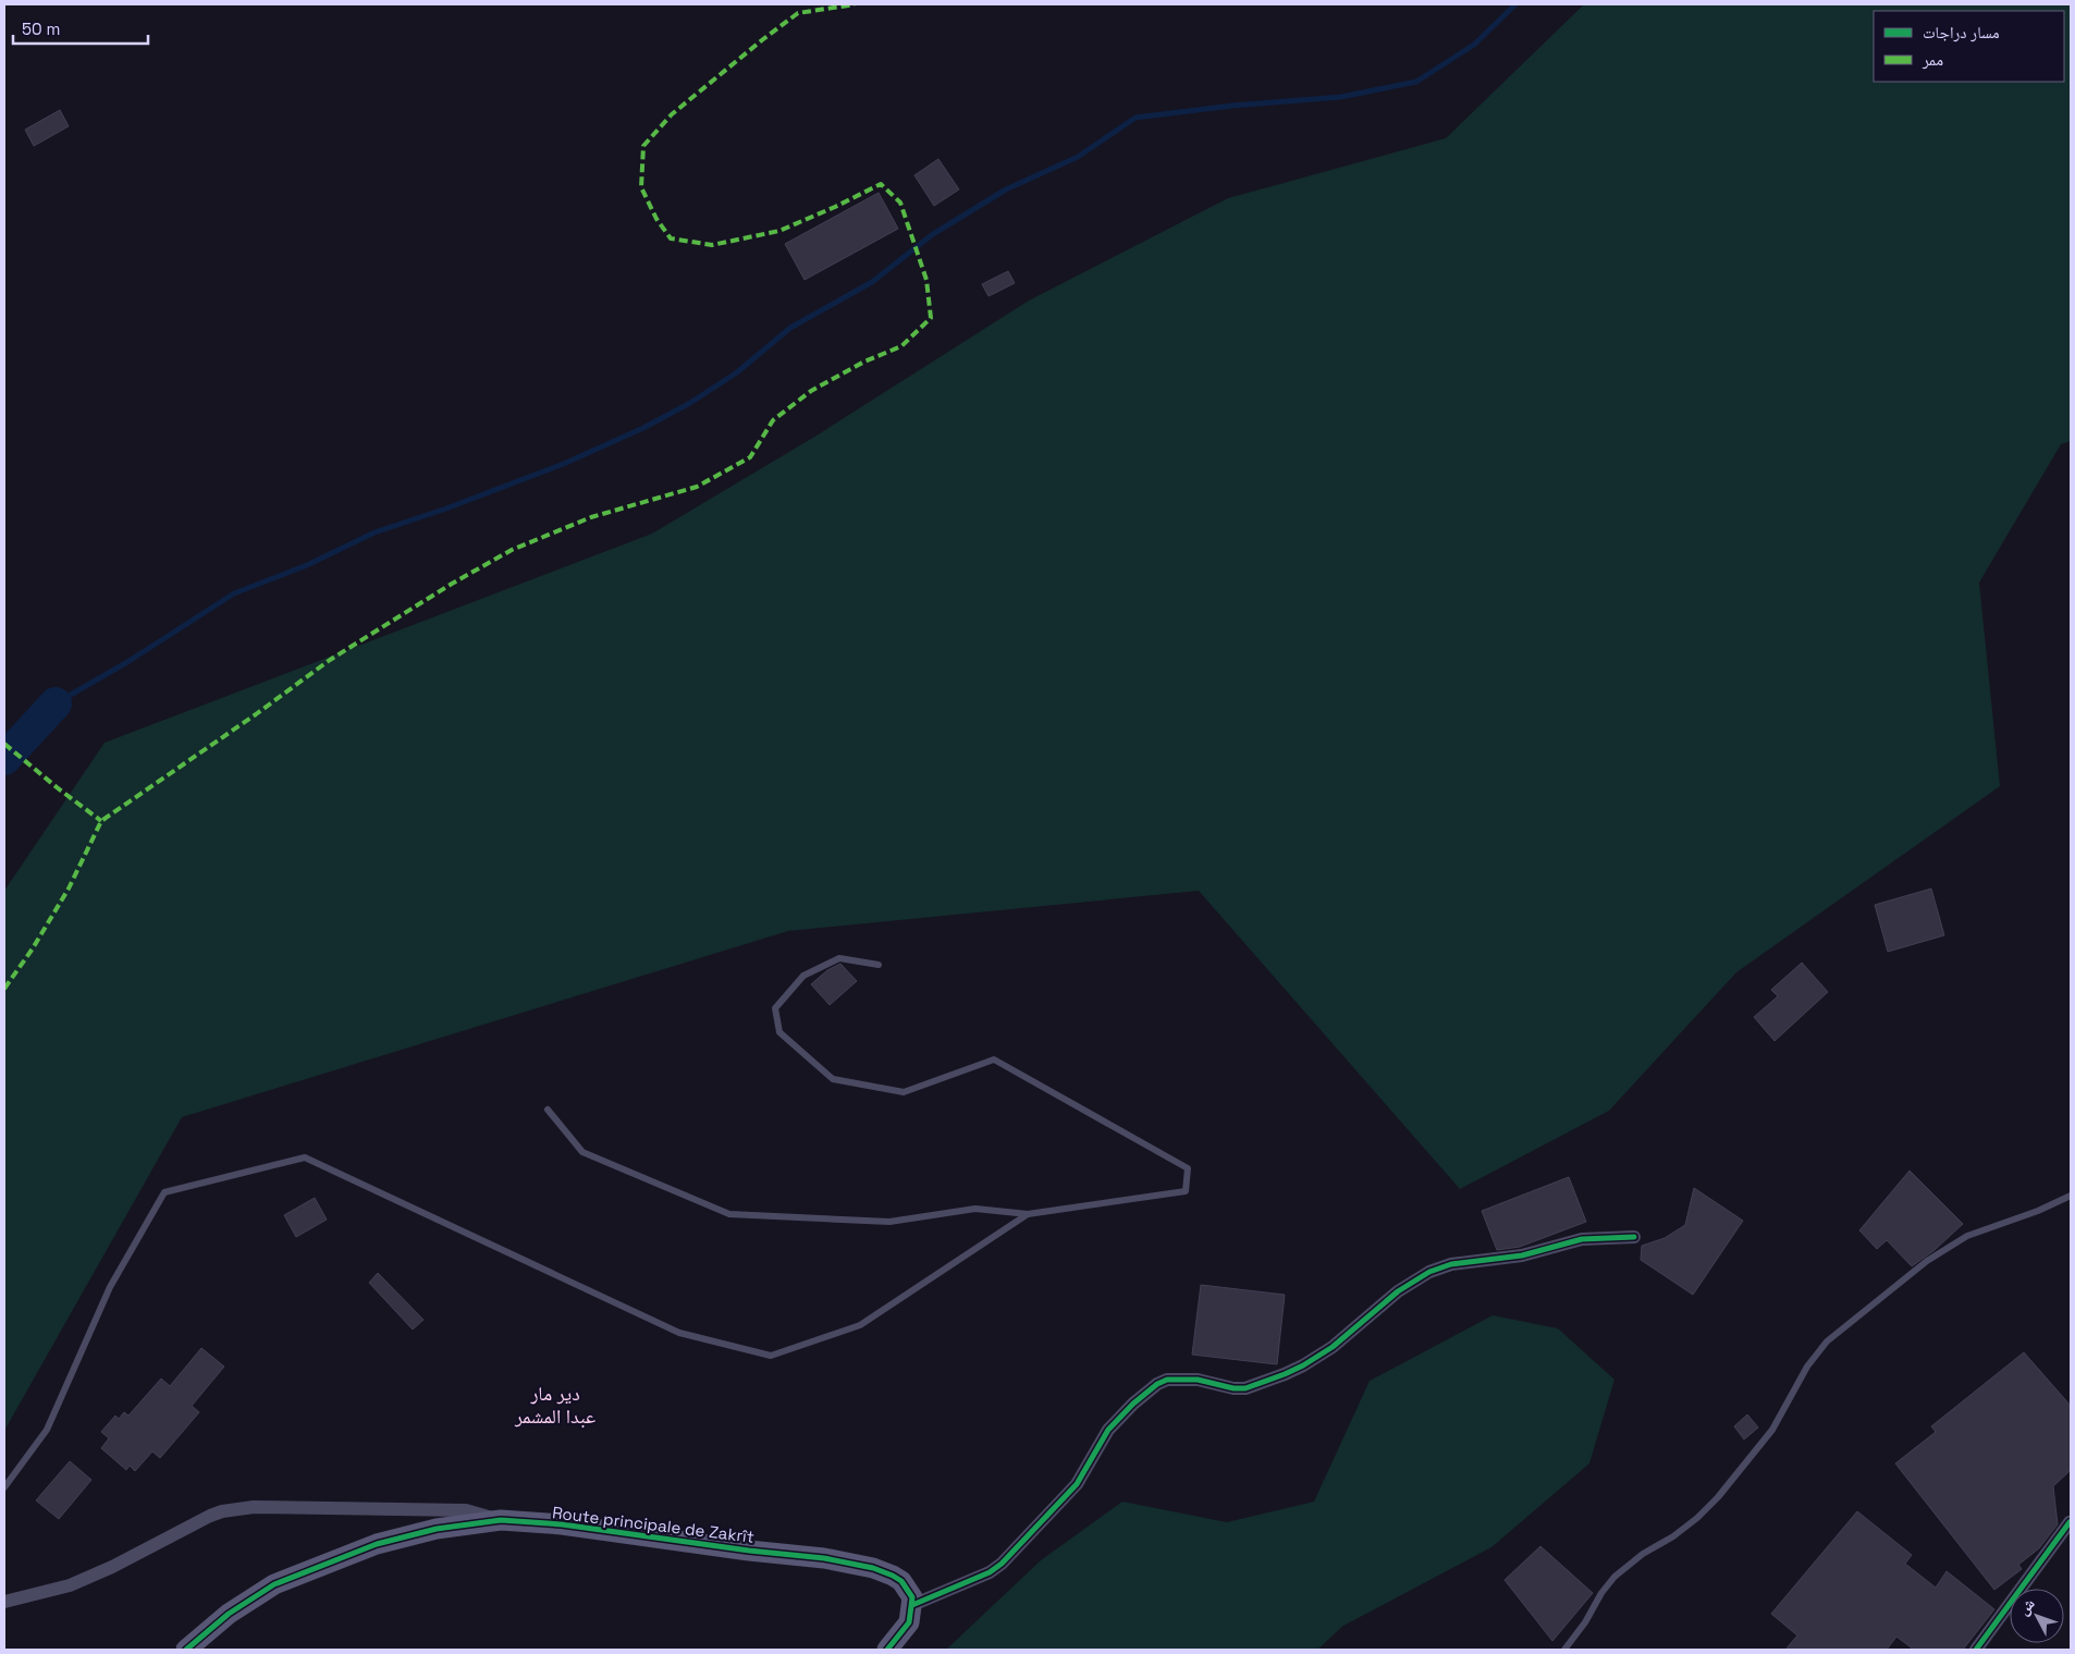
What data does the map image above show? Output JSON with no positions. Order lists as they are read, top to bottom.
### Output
{
  "streets": {
    "street": ["Route principale de Zakrît"]
  },
  "districts": ["دير مار عبدا المشمر"],
  "legend": ["مسار دراجات", "ممر"],
  "scale_bar": "50 m",
  "north": "top left"
}
